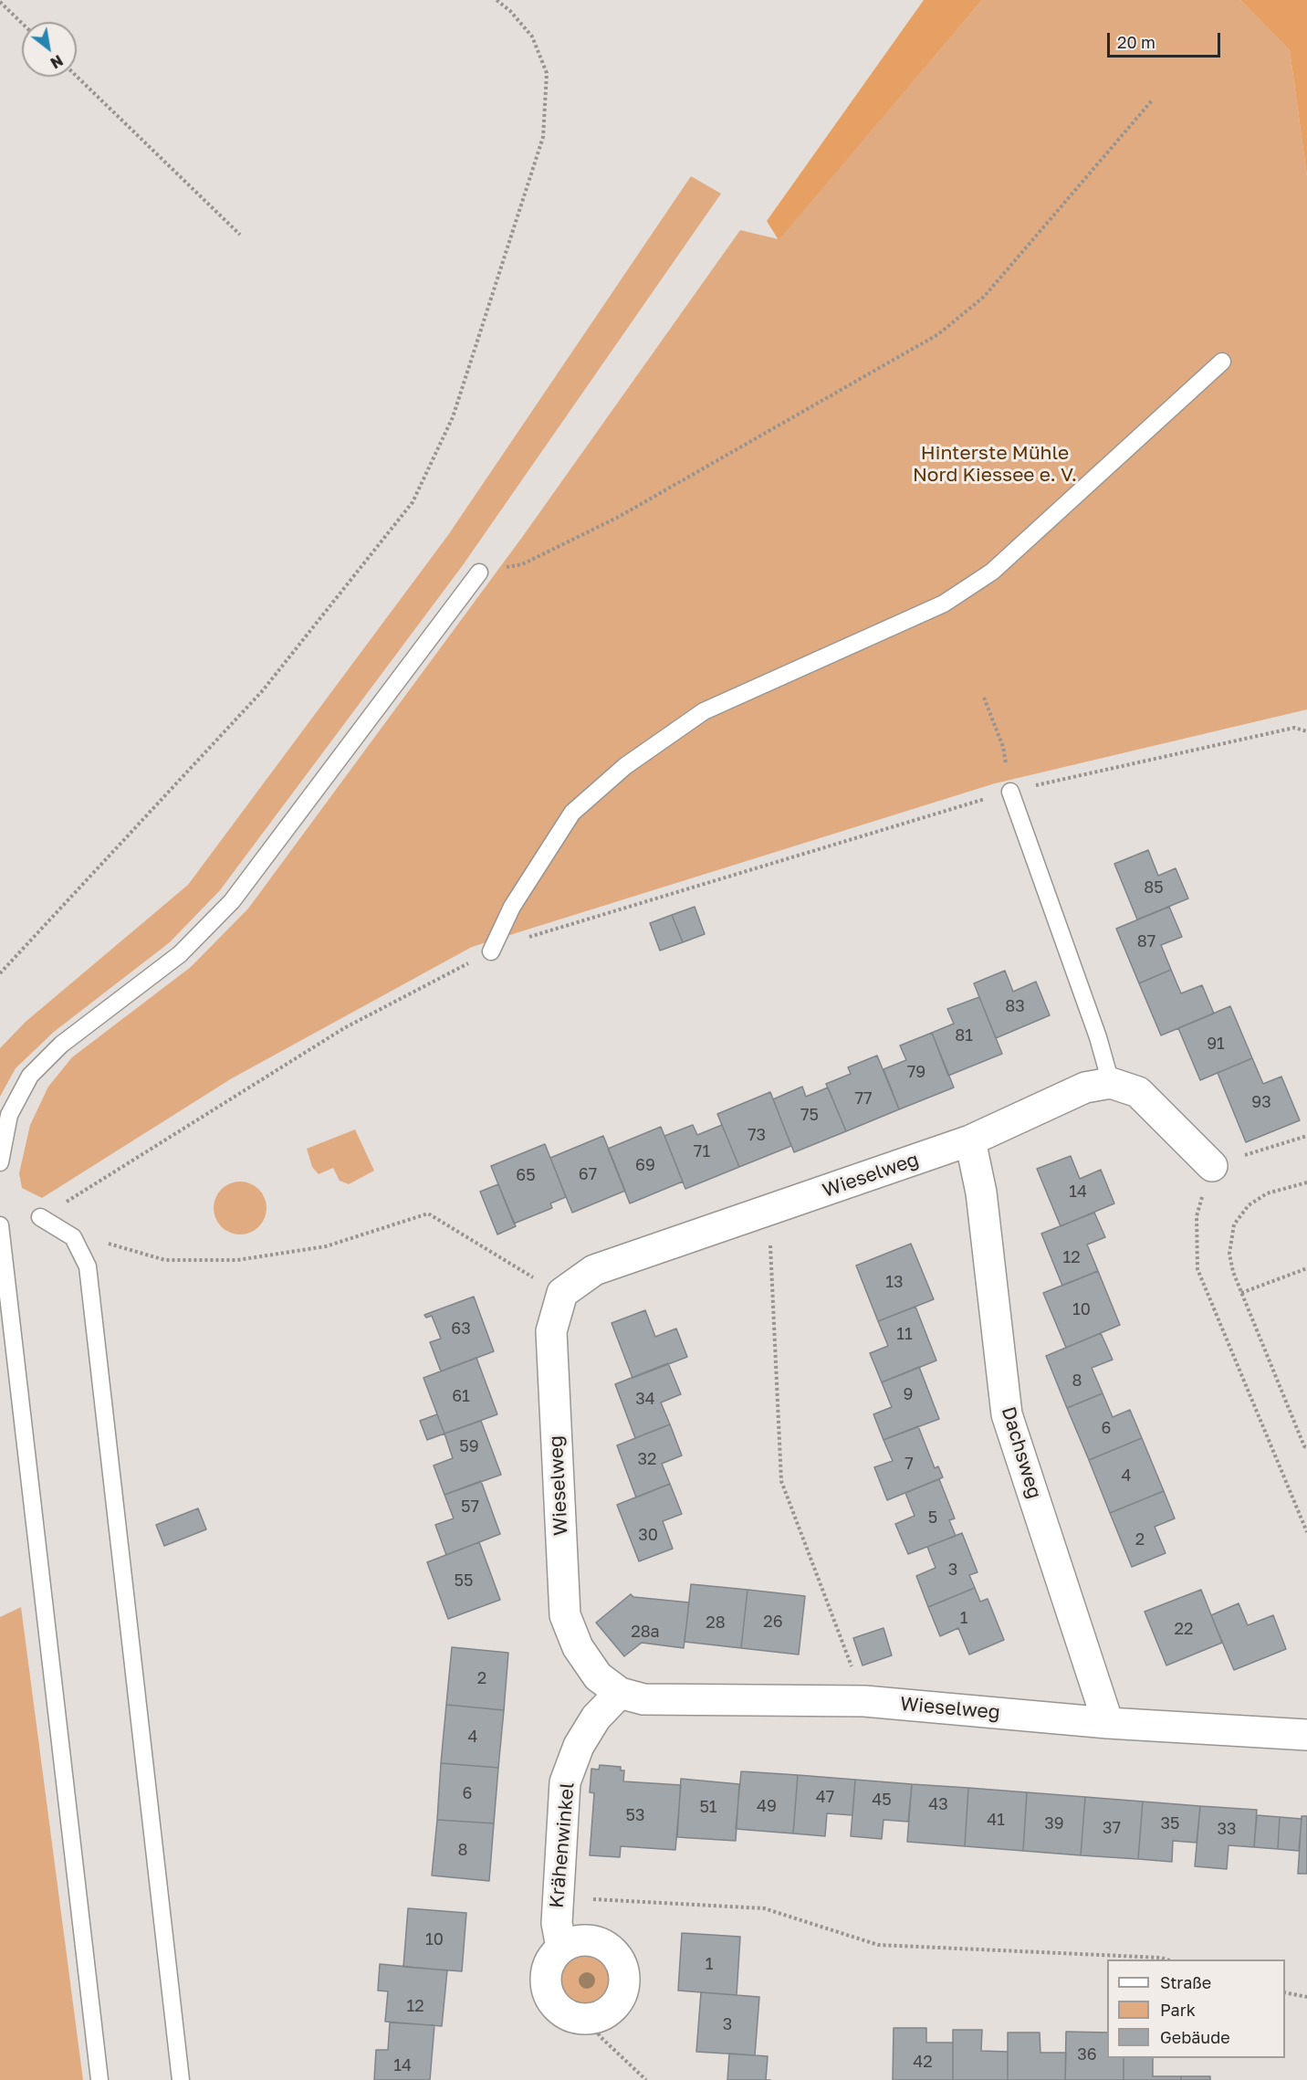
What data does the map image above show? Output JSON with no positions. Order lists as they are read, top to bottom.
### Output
{
  "streets": {
    "street": ["Wieselweg", "Dachsweg", "Krähenwinkel"]
  },
  "crossings": [
    ["Wieselweg", "Dachsweg"],
    ["Wieselweg", "Krähenwinkel"]
  ],
  "parks": ["Hinterste Mühle Nord Kiessee e. V."],
  "house_numbers": [
    "85",
    "87",
    "83",
    "81",
    "91",
    "79",
    "77",
    "93",
    "75",
    "73",
    "71",
    "69",
    "67",
    "65",
    "14",
    "12",
    "13",
    "10",
    "63",
    "11",
    "8",
    "9",
    "61",
    "34",
    "6",
    "59",
    "32",
    "7",
    "4",
    "57",
    "5",
    "30",
    "2",
    "3",
    "55",
    "1",
    "26",
    "28",
    "22",
    "28a",
    "2",
    "4",
    "6",
    "47",
    "45",
    "43",
    "49",
    "51",
    "53",
    "41",
    "39",
    "35",
    "37",
    "33",
    "8",
    "10",
    "1",
    "12",
    "3",
    "36",
    "42",
    "14"
  ],
  "legend": ["Straße", "Park", "Gebäude"],
  "scale_bar": "20 m",
  "north": "bottom right"
}
